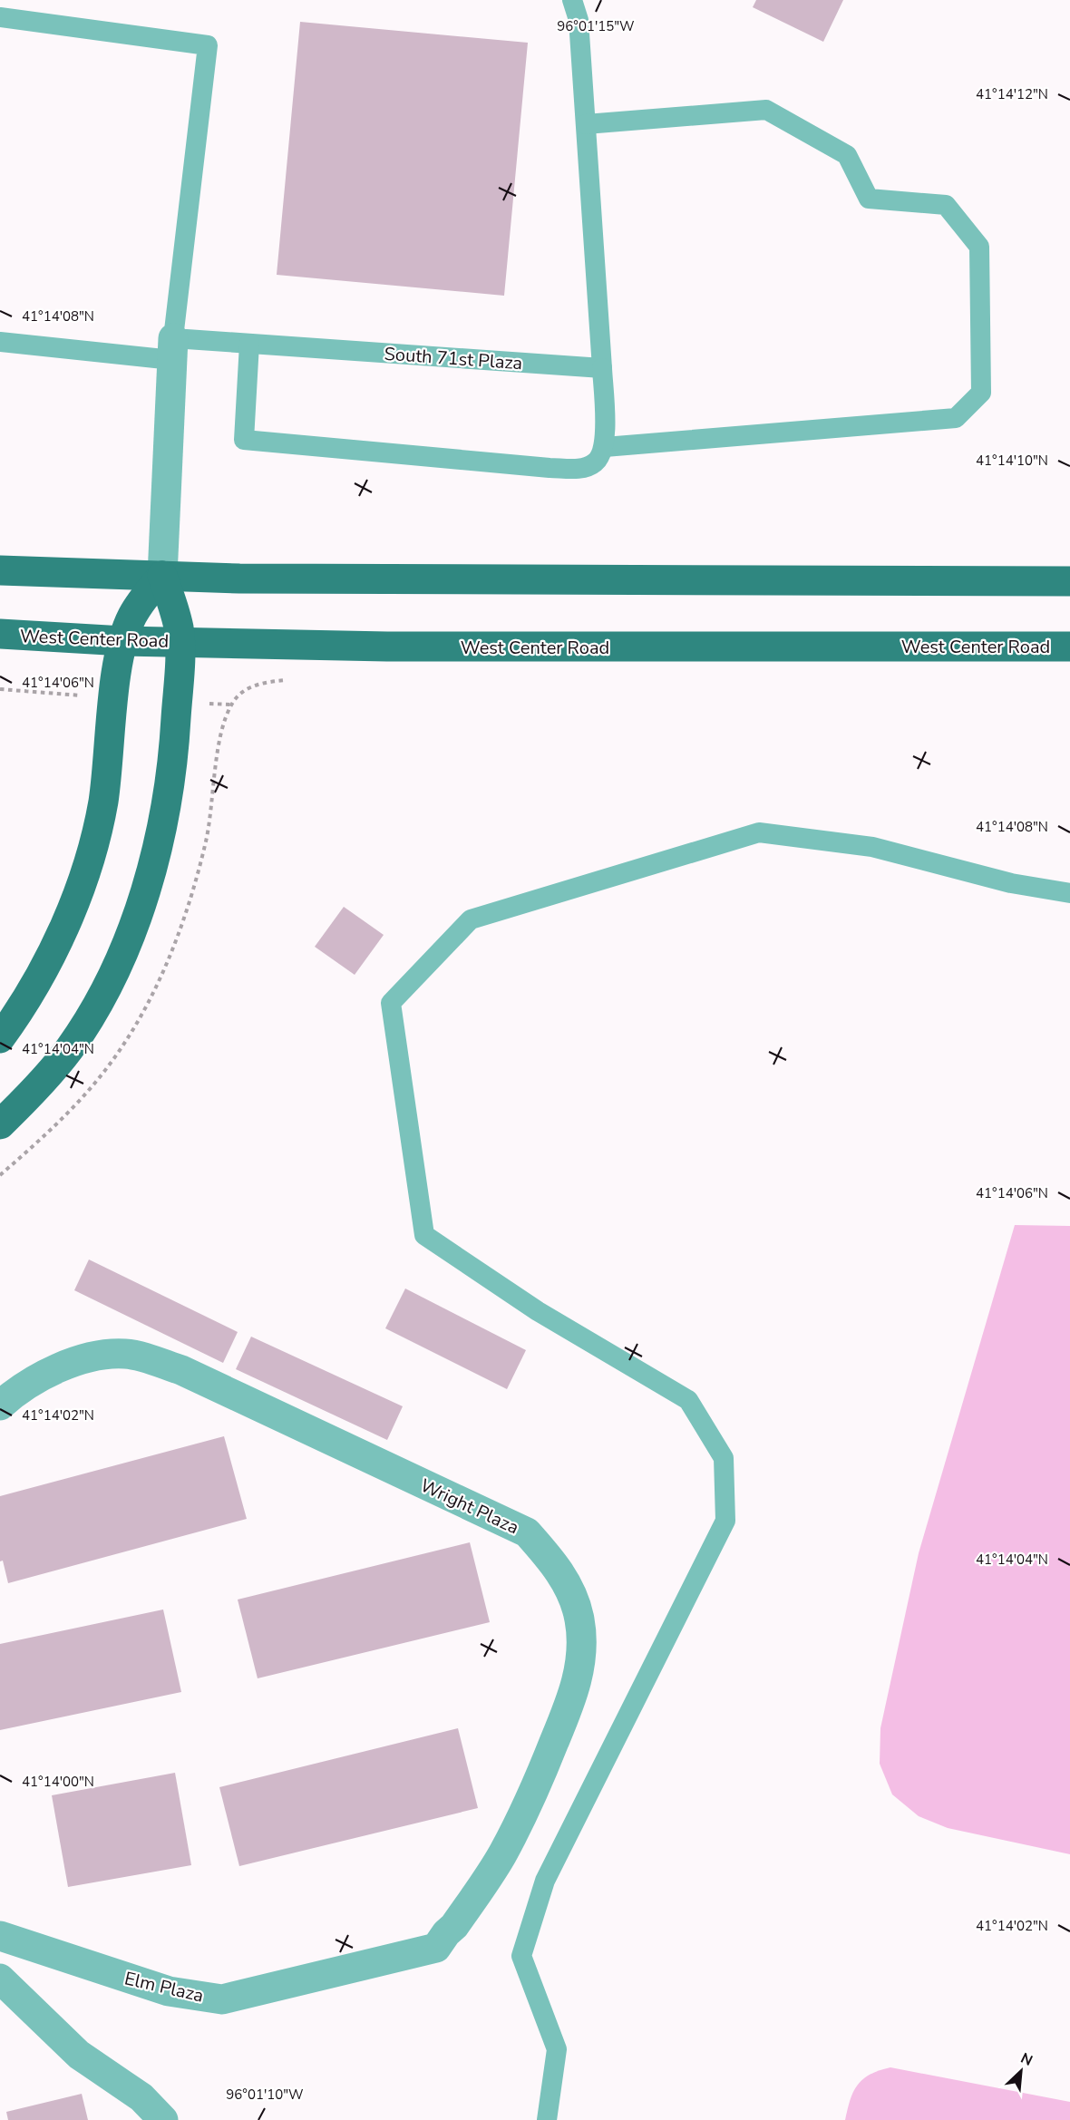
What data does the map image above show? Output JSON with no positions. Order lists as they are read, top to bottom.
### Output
{
  "streets": {
    "main road": ["West Center Road"],
    "street": ["Wright Plaza", "Elm Plaza"],
    "lane": ["South 71st Plaza"]
  },
  "crossings": [
    ["Wright Plaza", "Elm Plaza"]
  ],
  "north": "top right",
  "coordinates": [
    "96°01'15\"W",
    "41°14'12\"N",
    "41°14'08\"N",
    "41°14'10\"N",
    "41°14'06\"N",
    "41°14'04\"N",
    "41°14'02\"N",
    "41°14'00\"N",
    "96°01'10\"W"
  ]
}
